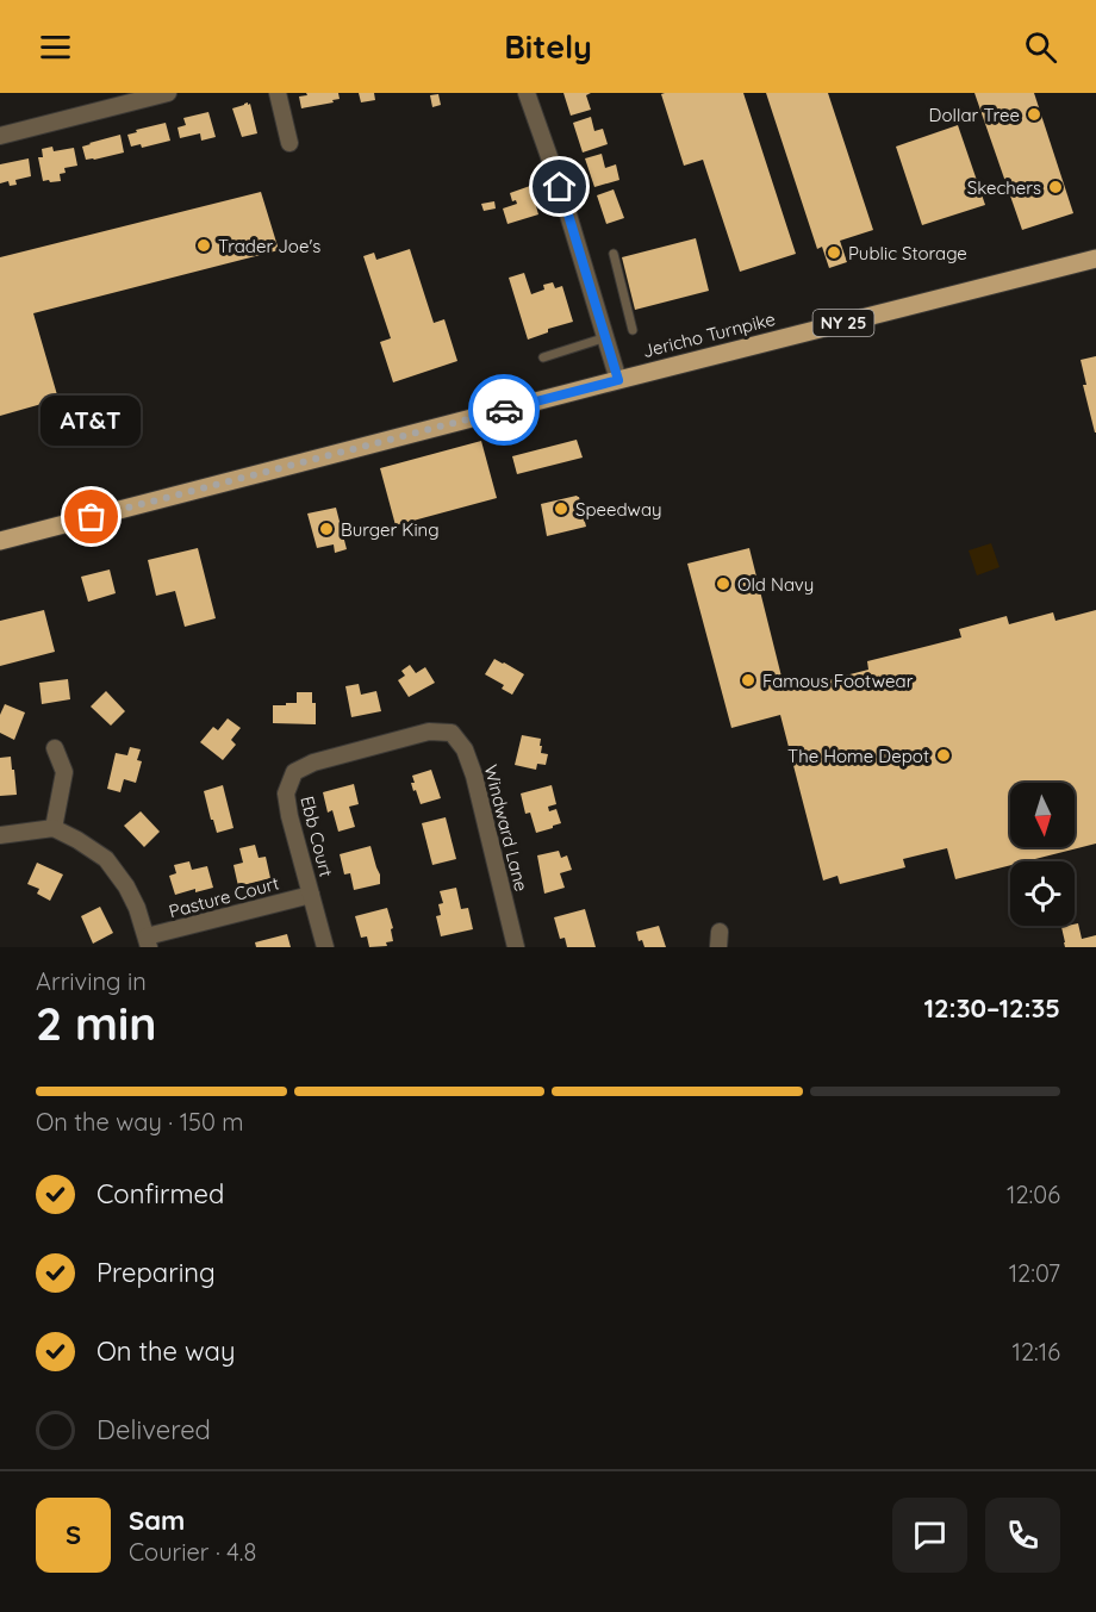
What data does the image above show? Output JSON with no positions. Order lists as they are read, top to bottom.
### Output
{
  "streets": {
    "main road": ["NY 25", "Jericho Turnpike"],
    "street": ["Windward Lane", "Ebb Court", "Pasture Court"]
  },
  "crossings": [
    ["Windward Lane", "Ebb Court"],
    ["Ebb Court", "Pasture Court"]
  ],
  "places": [
    "Dollar Tree",
    "Skechers",
    "Trader Joe's",
    "Public Storage",
    "Speedway",
    "AT&T",
    "Burger King",
    "Old Navy",
    "Famous Footwear",
    "The Home Depot"
  ],
  "north": "bottom",
  "page": {
    "header": "Bitely",
    "bubble": "AT&T",
    "heading": ["2 min", "Arriving in", "12:30–12:35"],
    "panel": ["Sam", "Courier · 4.8"],
    "bar": "On the way · 150 m",
    "list": [
      ["Confirmed", "12:06"],
      ["Preparing", "12:07"],
      ["On the way", "12:16"],
      "Delivered"
    ],
    "round": "S"
  }
}
